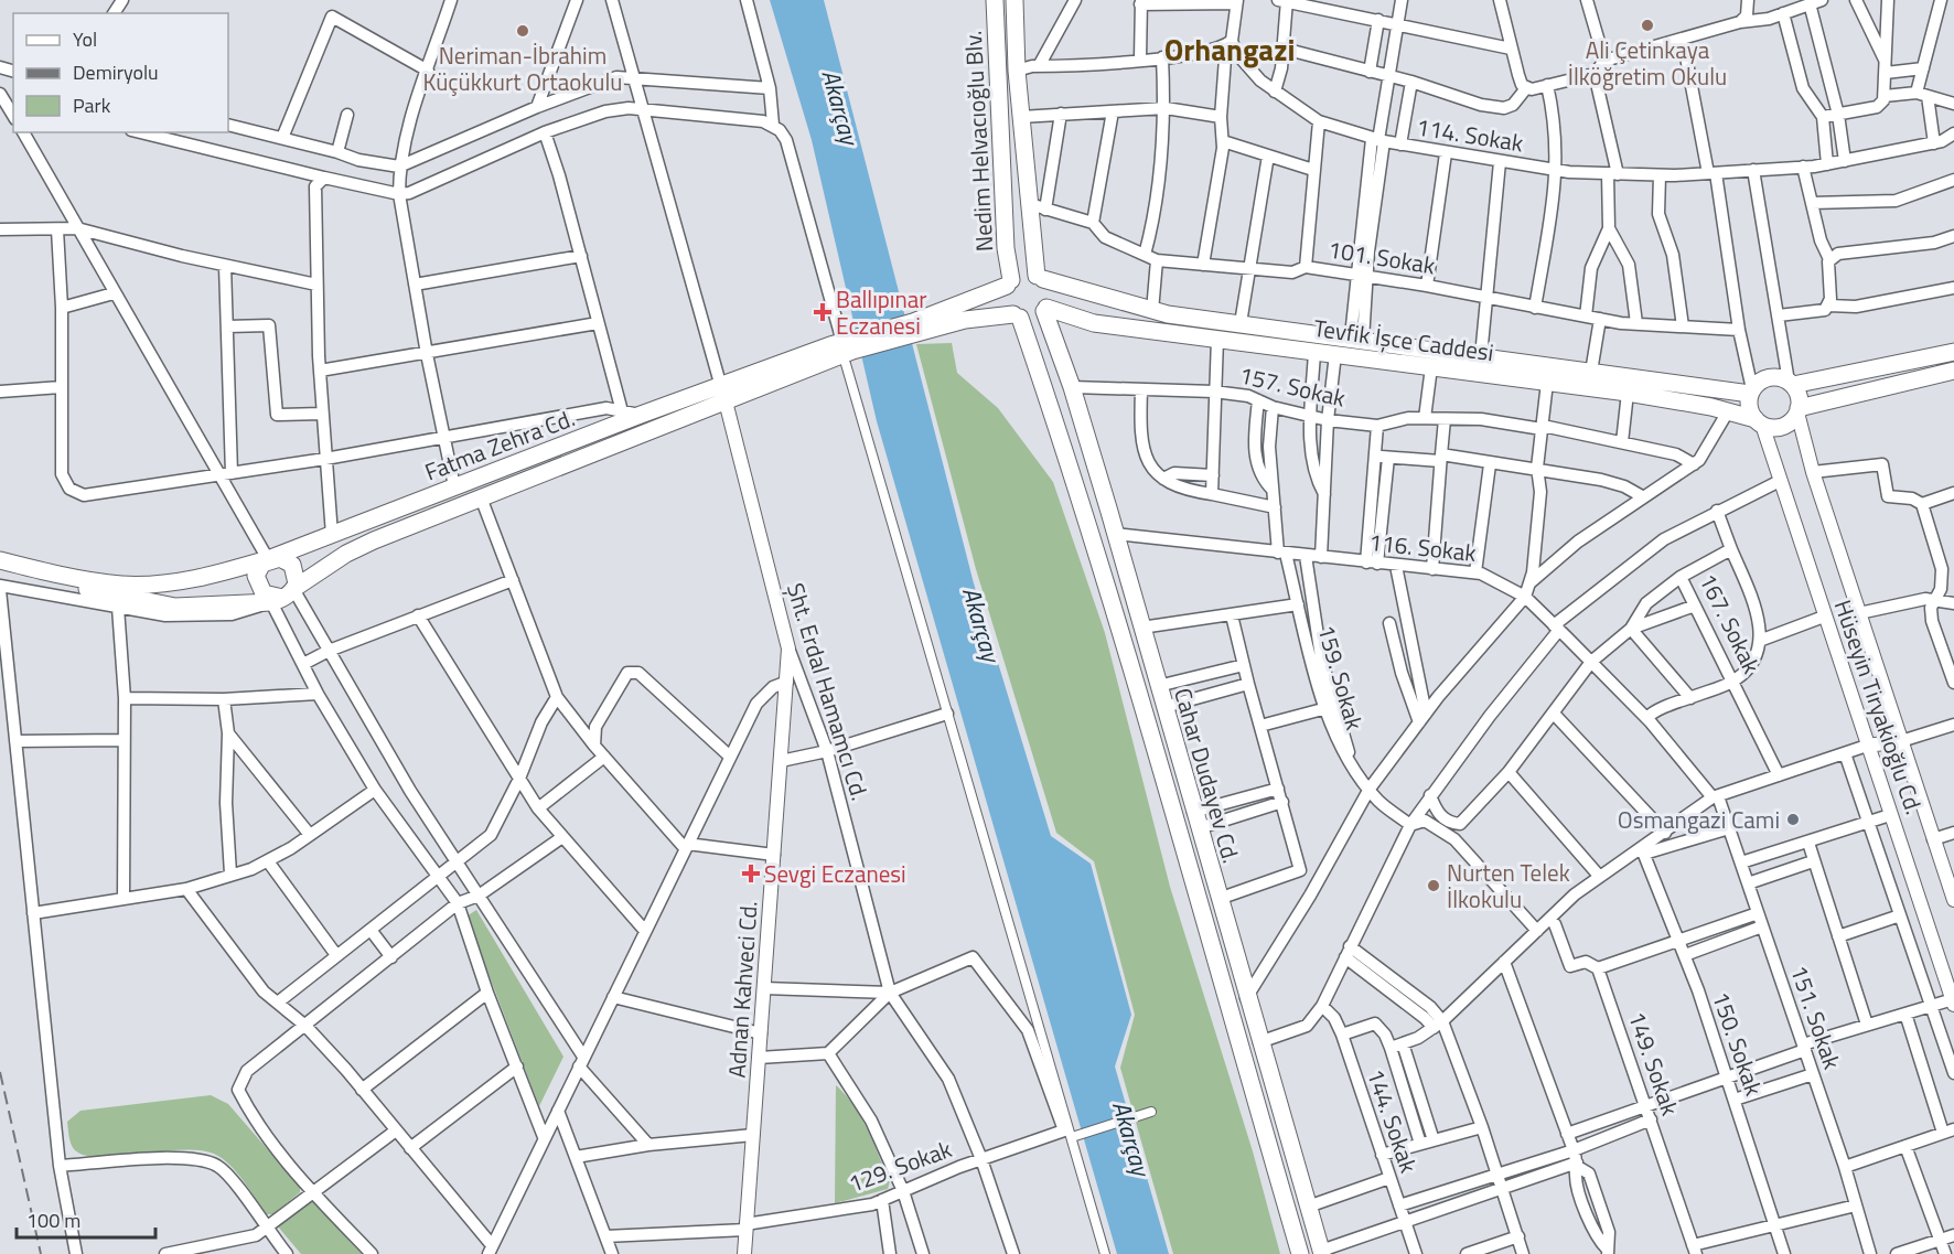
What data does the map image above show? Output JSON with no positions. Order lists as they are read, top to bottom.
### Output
{
  "streets": {
    "main road": [
      "Nedim Helvacıoğlu Blv.",
      "Tevfik İşce Caddesi",
      "Fatma Zehra Cd.",
      "Hüseyin Tiryakioğlu Cd.",
      "Cahar Dudayev Cd."
    ],
    "street": [
      "114. Sokak",
      "101. Sokak",
      "157. Sokak",
      "116. Sokak",
      "167. Sokak",
      "159. Sokak",
      "Şht. Erdal Hamamcı Cd.",
      "Adnan Kahveci Cd.",
      "151. Sokak",
      "150. Sokak",
      "149. Sokak",
      "144. Sokak",
      "129. Sokak"
    ]
  },
  "crossings": [
    ["114. Sokak", "Hüseyin Tiryakioğlu Cd."],
    ["Nedim Helvacıoğlu Blv.", "101. Sokak"],
    ["Nedim Helvacıoğlu Blv.", "Tevfik İşce Caddesi"],
    ["Nedim Helvacıoğlu Blv.", "Fatma Zehra Cd."],
    ["Nedim Helvacıoğlu Blv.", "Cahar Dudayev Cd."],
    ["101. Sokak", "Hüseyin Tiryakioğlu Cd."],
    ["Tevfik İşce Caddesi", "Fatma Zehra Cd."],
    ["Tevfik İşce Caddesi", "Hüseyin Tiryakioğlu Cd."],
    ["Tevfik İşce Caddesi", "Cahar Dudayev Cd."],
    ["157. Sokak", "159. Sokak"],
    ["157. Sokak", "Cahar Dudayev Cd."],
    ["Fatma Zehra Cd.", "Şht. Erdal Hamamcı Cd."],
    ["Fatma Zehra Cd.", "Cahar Dudayev Cd."],
    ["116. Sokak", "159. Sokak"],
    ["116. Sokak", "Cahar Dudayev Cd."],
    ["116. Sokak", "151. Sokak"],
    ["Şht. Erdal Hamamcı Cd.", "Adnan Kahveci Cd."],
    ["Şht. Erdal Hamamcı Cd.", "129. Sokak"],
    ["Adnan Kahveci Cd.", "129. Sokak"]
  ],
  "districts": ["Orhangazi"],
  "water": ["Akarçay"],
  "places": {
    "other": [
      "Ali Çetinkaya İlköğretim Okulu",
      "Neriman-İbrahim Küçükkurt Ortaokulu",
      "Osmangazi Cami",
      "Nurten Telek İlkokulu"
    ],
    "health": ["Ballıpınar Eczanesi", "Sevgi Eczanesi"]
  },
  "legend": ["Yol", "Demiryolu", "Park"],
  "scale_bar": "100 m"
}
